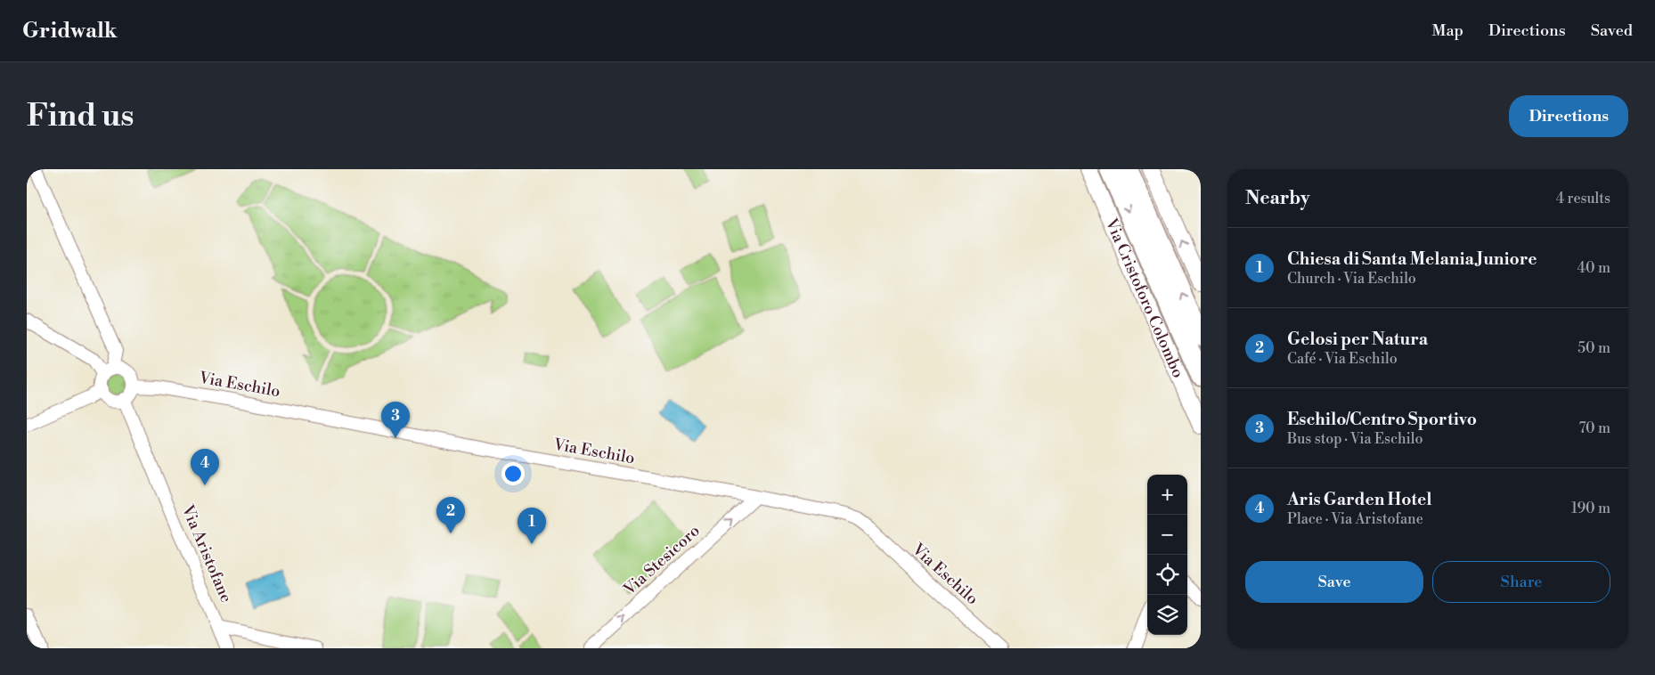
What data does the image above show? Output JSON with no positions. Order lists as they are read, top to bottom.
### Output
{
  "streets": {
    "main road": ["Via Cristoforo Colombo"],
    "street": ["Via Eschilo", "Via Aristofane", "Via Stesicoro"]
  },
  "crossings": [
    ["Via Eschilo", "Via Aristofane"],
    ["Via Eschilo", "Via Stesicoro"]
  ],
  "one_way": ["Via Stesicoro"],
  "page": {
    "header": "Gridwalk",
    "nav": ["Map", "Directions", "Saved"],
    "buttons": [
      "Directions",
      ["Save", "Share"]
    ],
    "title": "Find us",
    "heading": ["Nearby", "4 results"],
    "list": [
      {
        "mark": "1",
        "name": "Chiesa di Santa Melania Juniore",
        "note": "Church · Via Eschilo",
        "value": "40 m"
      },
      {
        "mark": "2",
        "name": "Gelosi per Natura",
        "note": "Café · Via Eschilo",
        "value": "50 m"
      },
      {
        "mark": "3",
        "name": "Eschilo/Centro Sportivo",
        "note": "Bus stop · Via Eschilo",
        "value": "70 m"
      },
      {
        "mark": "4",
        "name": "Aris Garden Hotel",
        "note": "Place · Via Aristofane",
        "value": "190 m"
      }
    ],
    "pins": [
      "3",
      "4",
      "2",
      "1"
    ],
    "map_buttons": ["+", "−"]
  }
}
